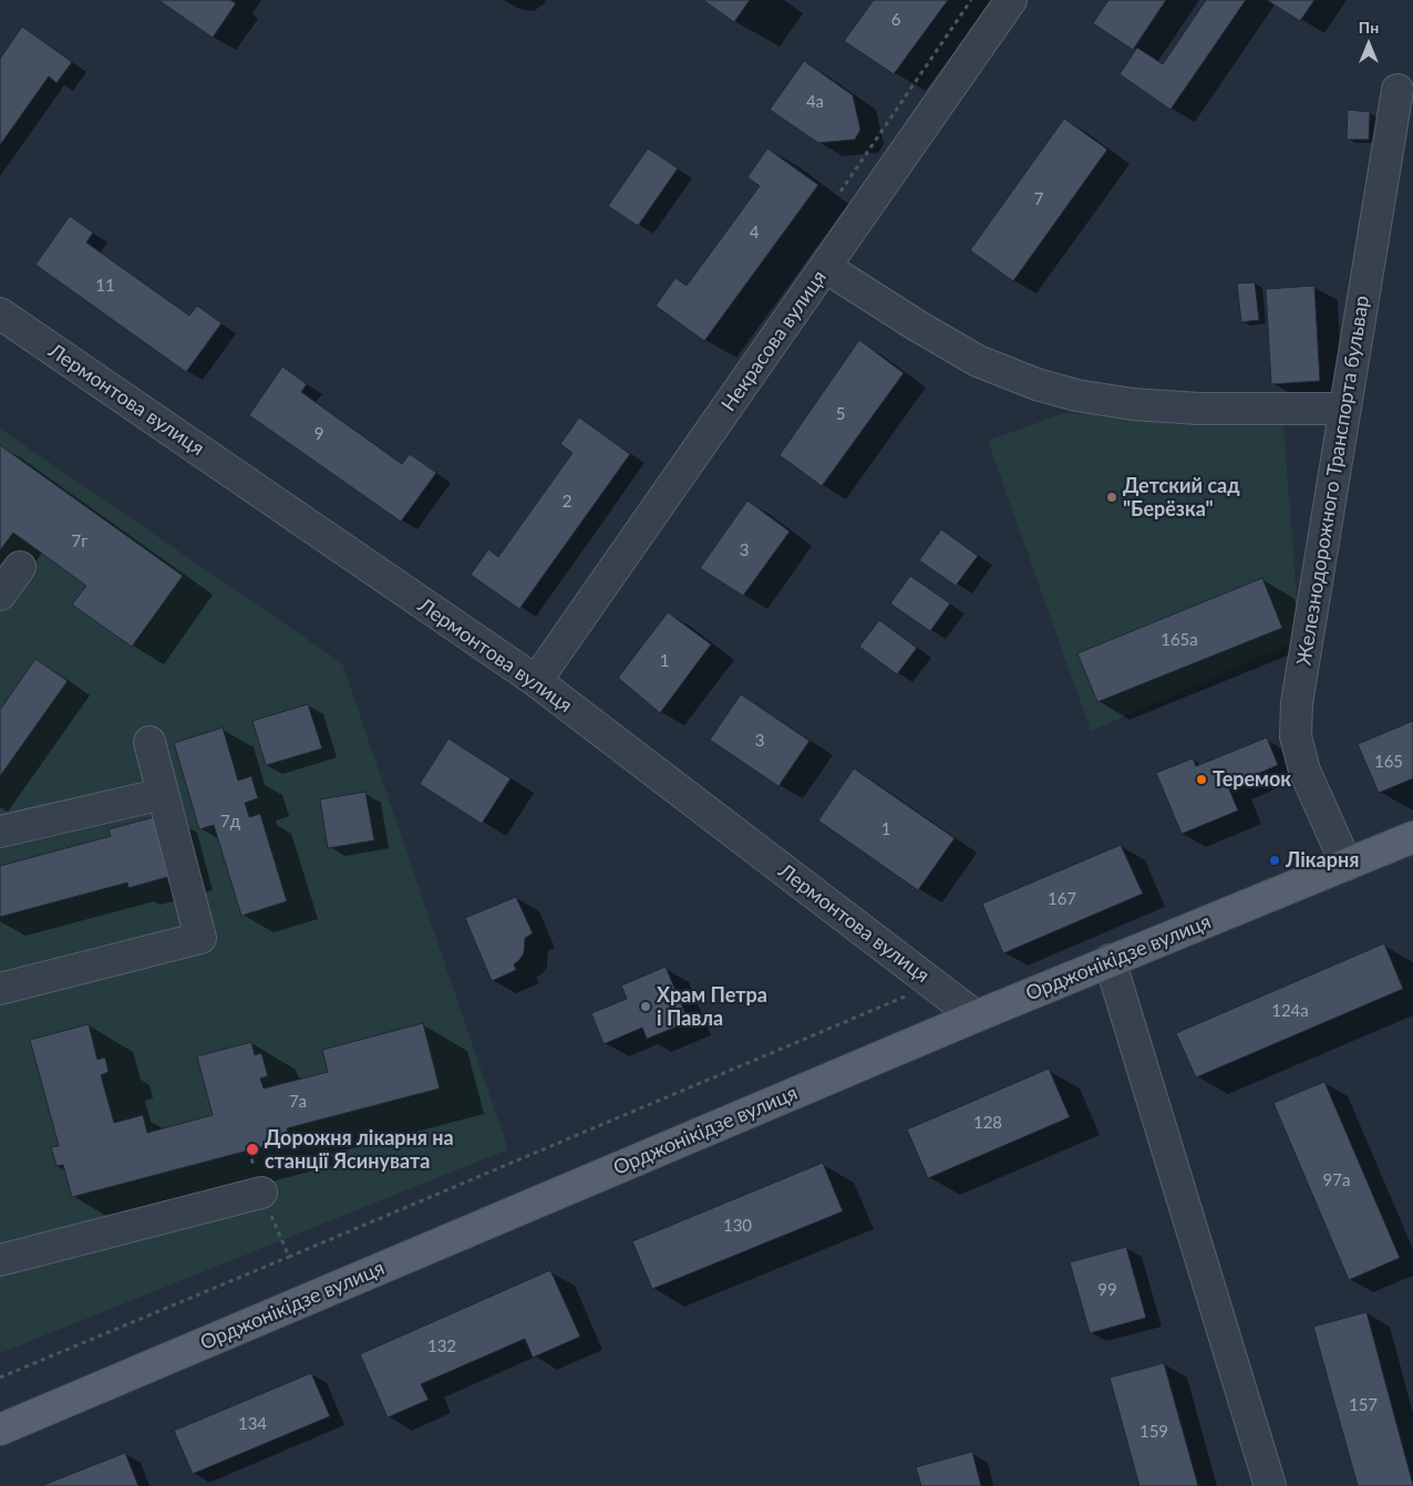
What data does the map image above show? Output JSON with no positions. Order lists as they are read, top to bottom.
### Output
{
  "streets": {
    "main road": ["Орджонікідзе вулиця"],
    "street": ["Некрасова вулиця", "Лермонтова вулиця", "Железнодорожного Транспорта бульвар"]
  },
  "crossings": [
    ["Некрасова вулиця", "Лермонтова вулиця"],
    ["Лермонтова вулиця", "Орджонікідзе вулиця"],
    ["Железнодорожного Транспорта бульвар", "Орджонікідзе вулиця"]
  ],
  "places": [
    "Детский сад \"Берёзка\"",
    "Теремок",
    "Лікарня",
    "Храм Петра і Павла",
    "Дорожня лікарня на станції Ясинувата"
  ],
  "house_numbers": [
    "6",
    "4а",
    "7",
    "4",
    "11",
    "5",
    "9",
    "2",
    "7г",
    "3",
    "165а",
    "1",
    "3",
    "165",
    "7д",
    "1",
    "167",
    "124а",
    "7а",
    "128",
    "97а",
    "130",
    "99",
    "132",
    "157",
    "134",
    "159"
  ],
  "north": "top"
}
